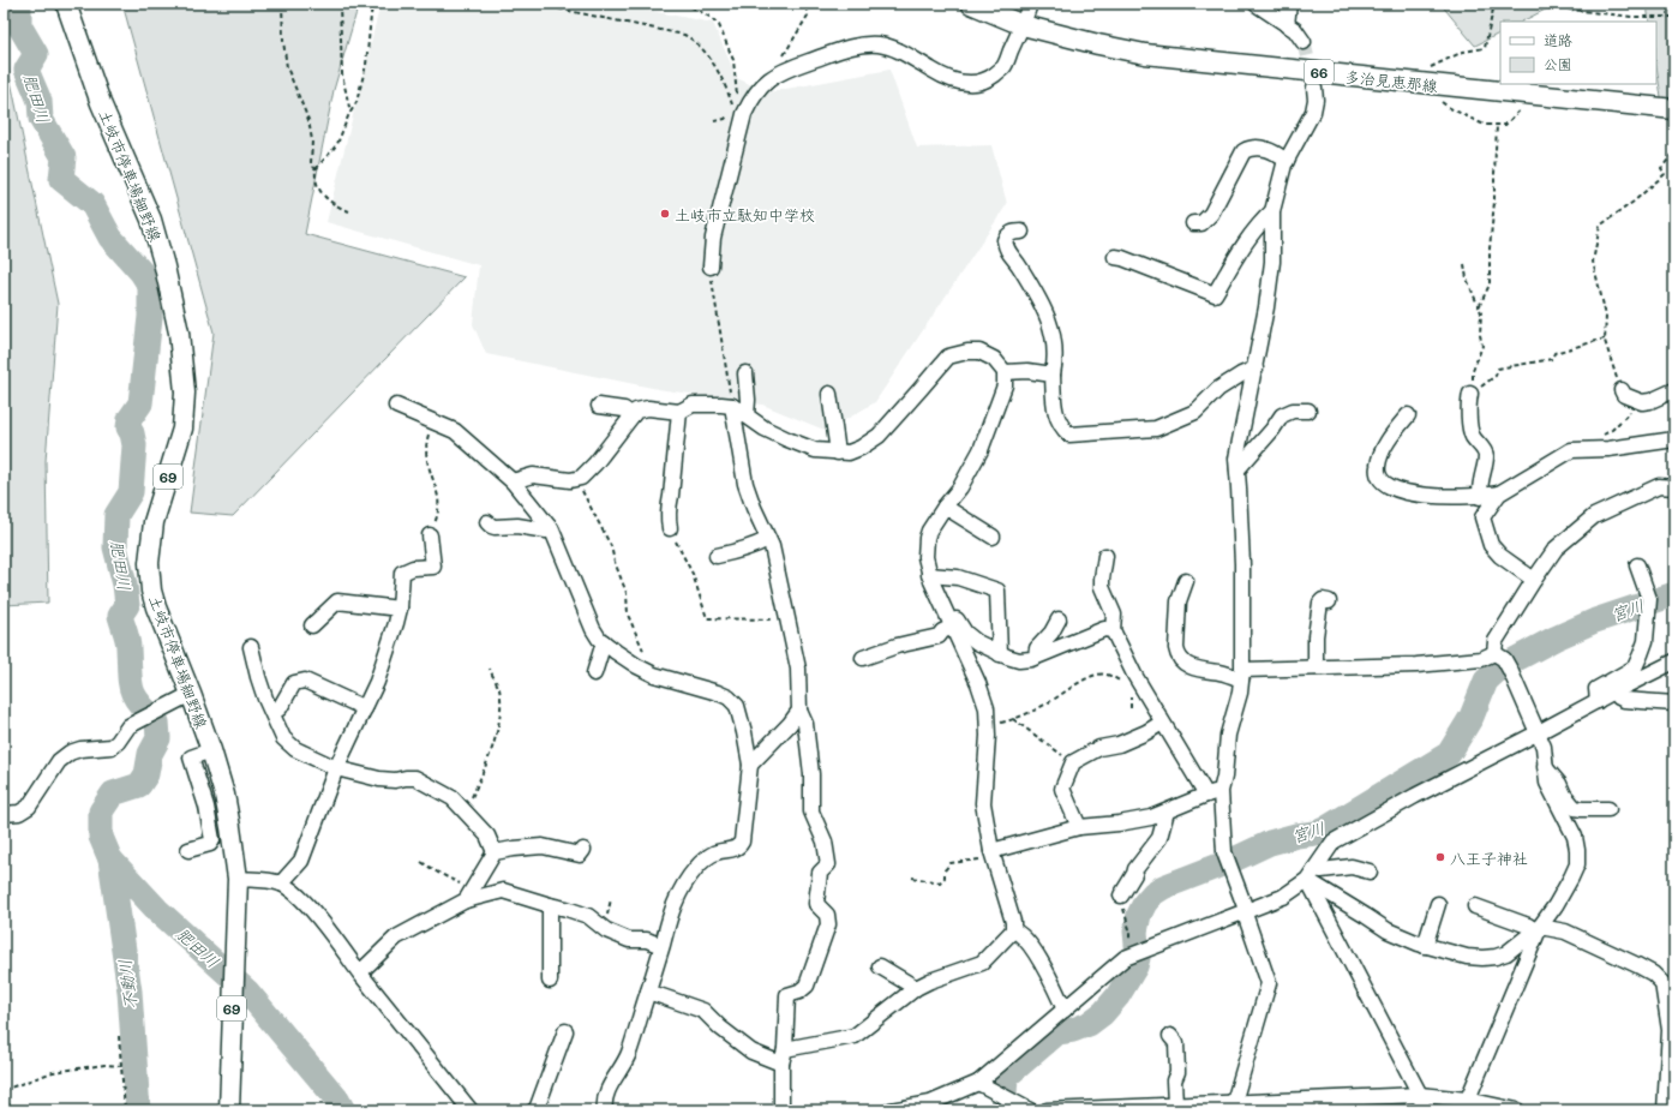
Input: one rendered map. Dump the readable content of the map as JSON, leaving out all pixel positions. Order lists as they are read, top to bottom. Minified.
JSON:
{"streets":{"main road":["66","多治見恵那線","土岐市停車場細野線","69"]},"water":["肥田川","宮川","不動川"],"places":["土岐市立駄知中学校","八王子神社"],"legend":["道路","公園"]}
